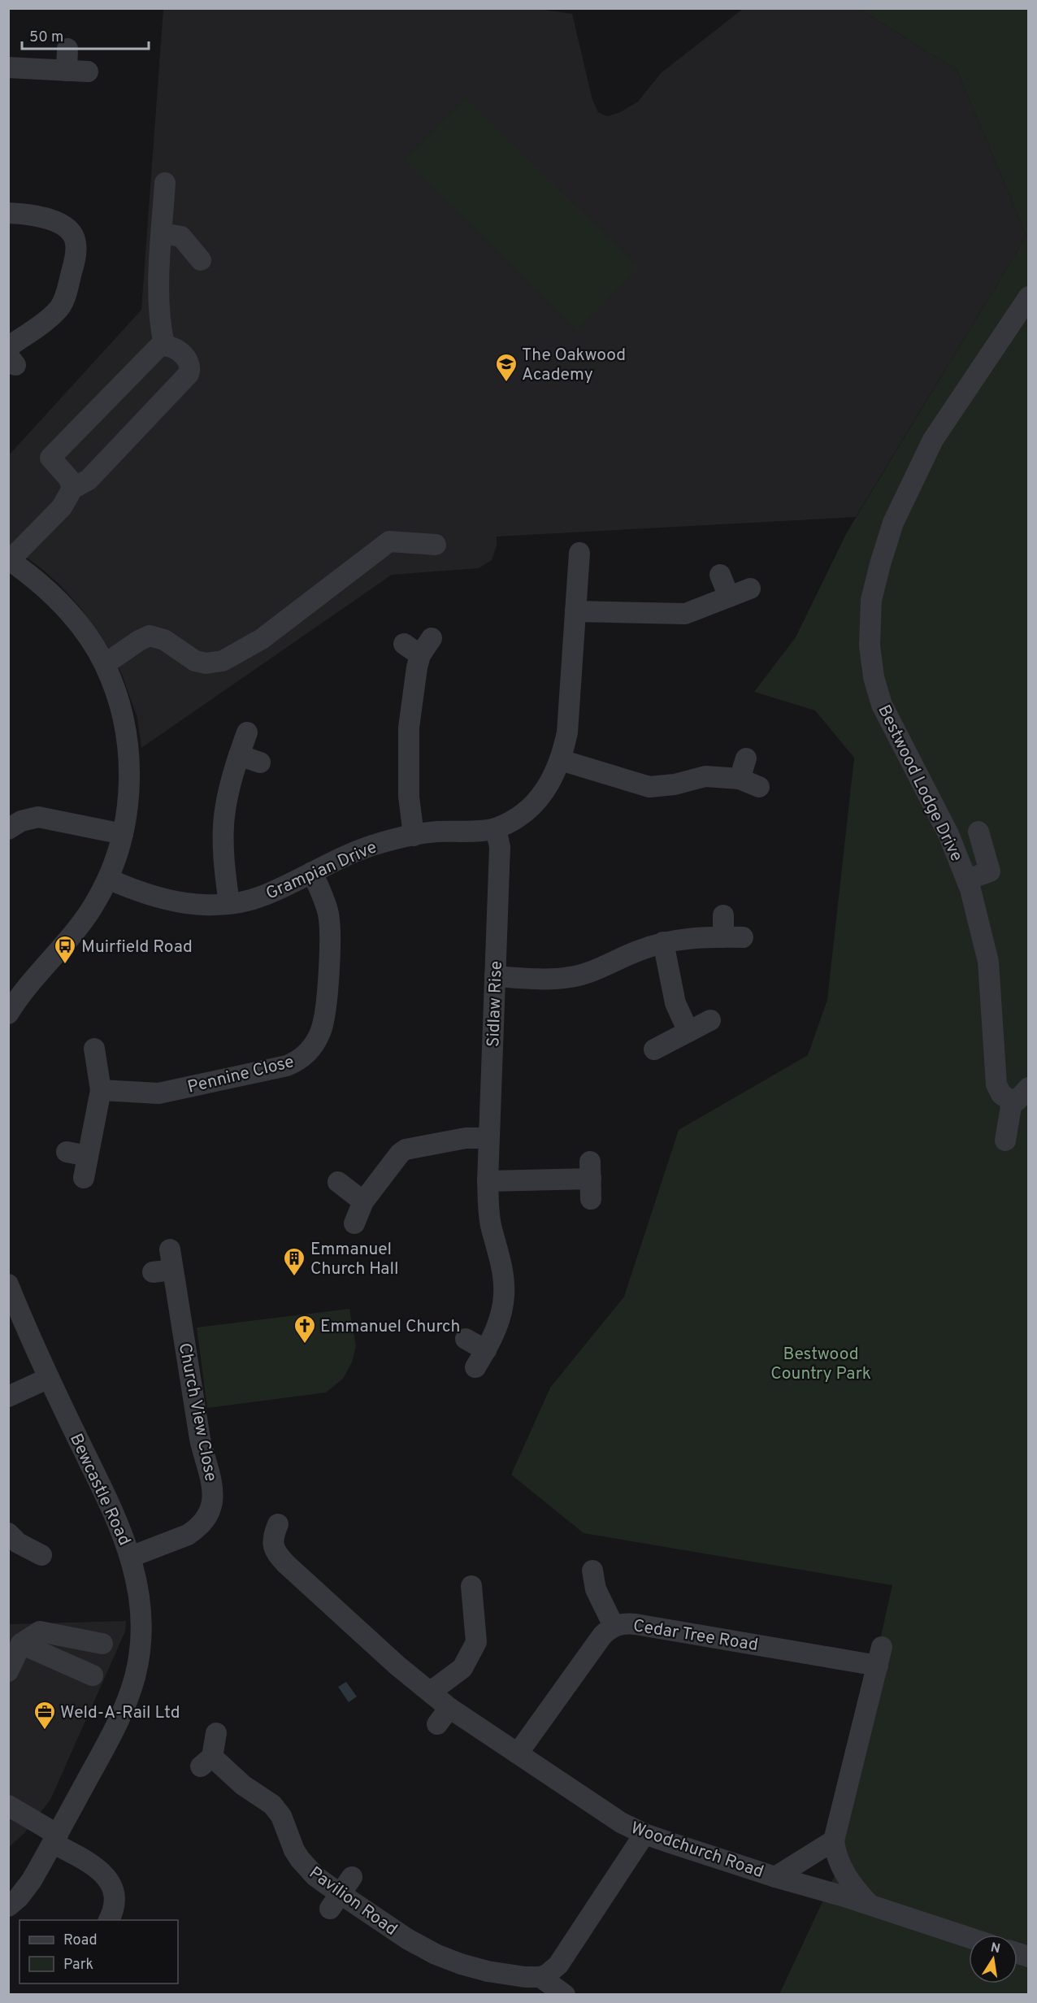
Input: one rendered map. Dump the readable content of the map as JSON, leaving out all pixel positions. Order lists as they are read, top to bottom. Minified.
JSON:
{"streets":{"street":["Bestwood Lodge Drive","Grampian Drive","Sidlaw Rise","Pennine Close","Church View Close","Bewcastle Road","Cedar Tree Road","Woodchurch Road","Pavilion Road"]},"crossings":[["Grampian Drive","Sidlaw Rise"],["Grampian Drive","Pennine Close"],["Church View Close","Bewcastle Road"],["Cedar Tree Road","Woodchurch Road"]],"parks":["Bestwood Country Park"],"places":{"school or university":["The Oakwood Academy"],"bus stop":["Muirfield Road"],"building":["Emmanuel Church Hall"],"church":["Emmanuel Church"],"office":["Weld-A-Rail Ltd"]},"legend":["Road","Park"],"scale_bar":"50 m","north":"top"}
